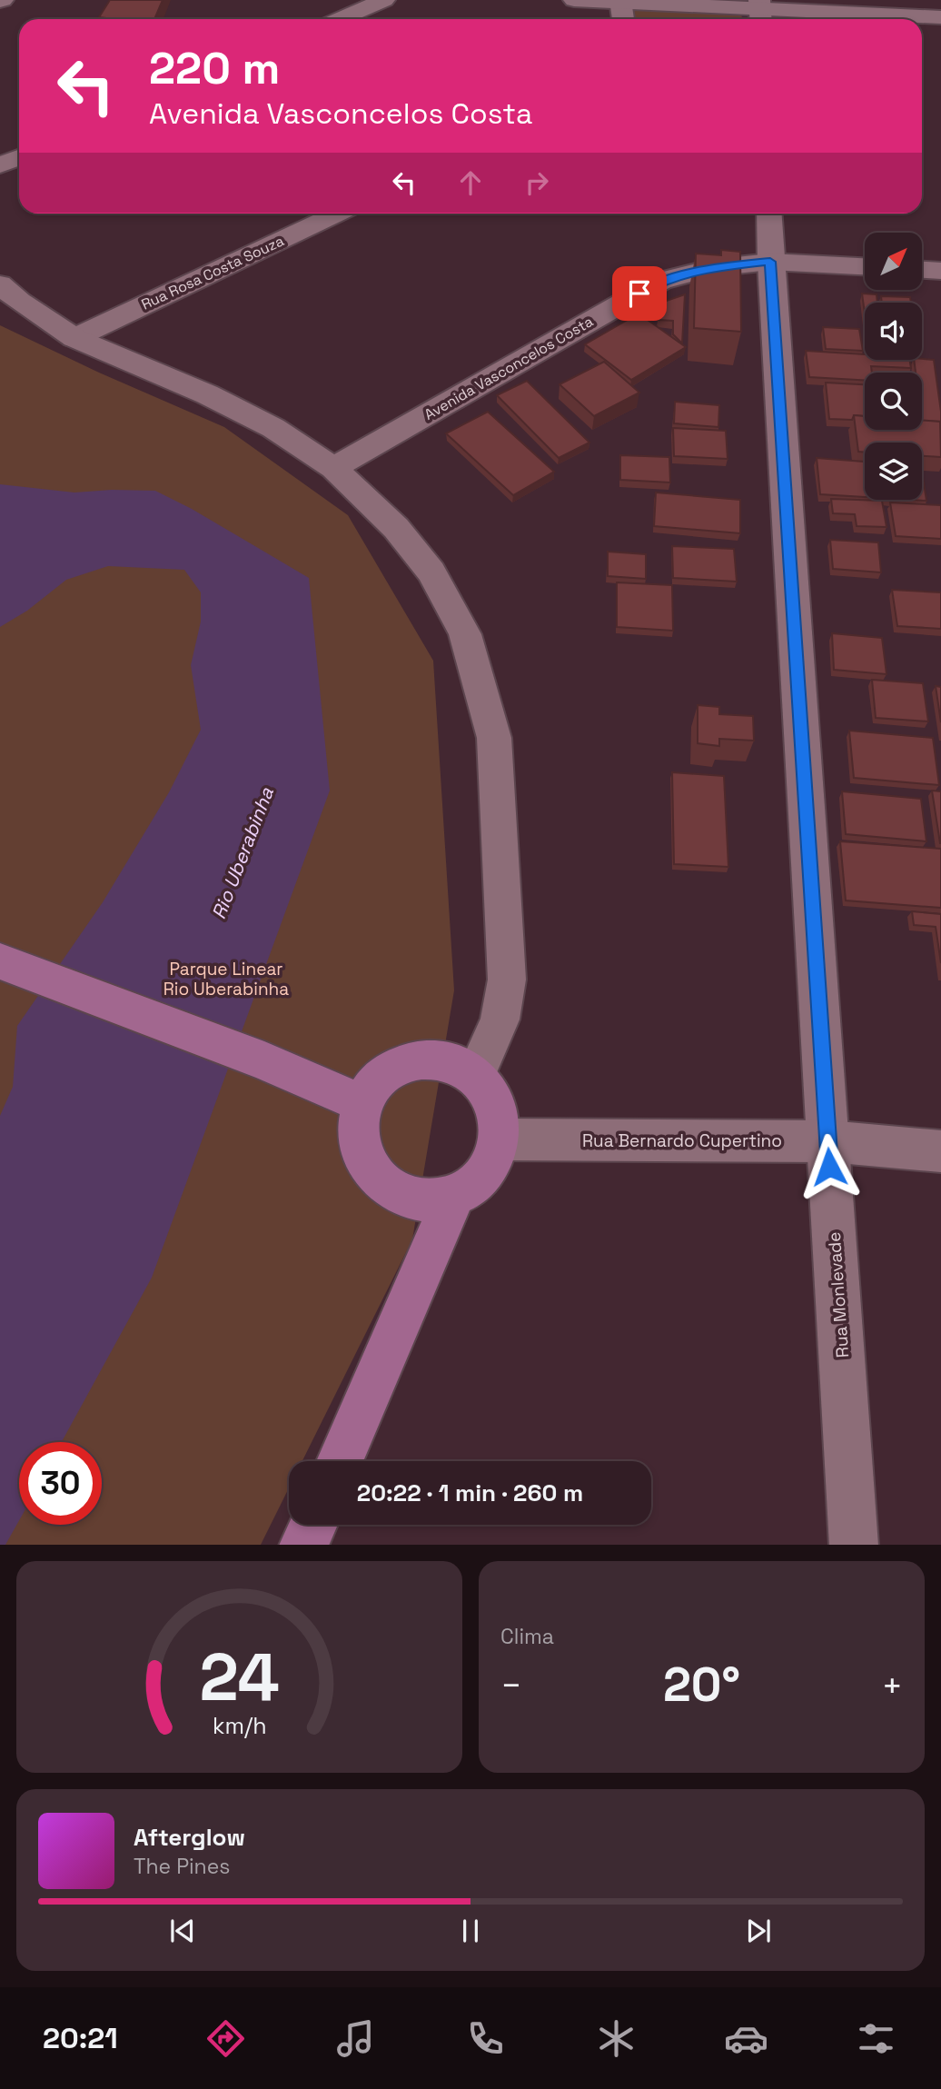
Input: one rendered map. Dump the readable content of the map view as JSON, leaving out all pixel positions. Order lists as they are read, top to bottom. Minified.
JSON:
{"streets":{"street":["Rua Rosa Costa Souza","Avenida Vasconcelos Costa","Rua Bernardo Cupertino","Rua Monlevade"]},"crossings":[["Avenida Vasconcelos Costa","Rua Monlevade"],["Rua Bernardo Cupertino","Rua Monlevade"]],"water":["Rio Uberabinha"],"parks":["Parque Linear Rio Uberabinha"],"north":"top right","page":{"turn":["220 m","Avenida Vasconcelos Costa"],"limit":"30","trip":"20:22 · 1 min · 260 m","tile":"Clima","heat":["−","20°","+"],"song":["Afterglow","The Pines"],"tabs":"20:21","gauge":["24","km/h"]}}
